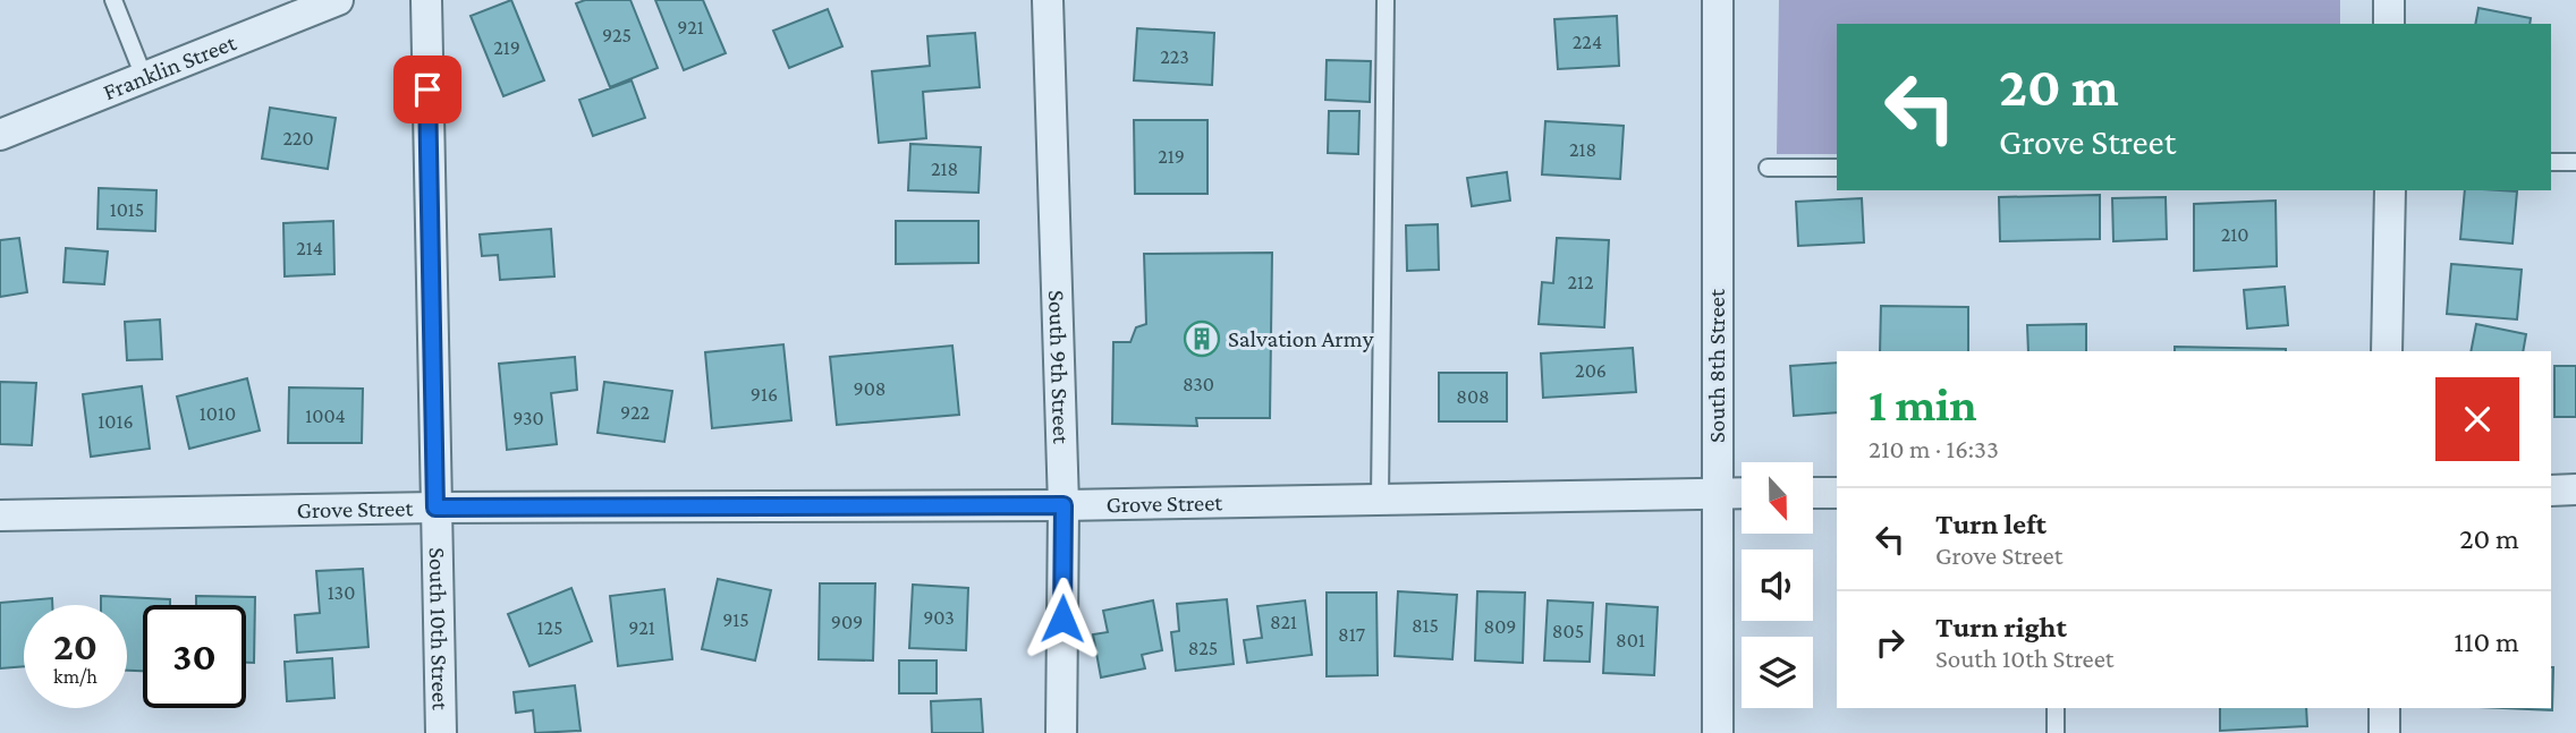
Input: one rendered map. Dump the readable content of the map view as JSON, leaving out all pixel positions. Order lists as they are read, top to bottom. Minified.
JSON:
{"streets":{"street":["Franklin Street","South 9th Street","South 8th Street","Grove Street","South 10th Street"]},"crossings":[["South 9th Street","Grove Street"],["South 8th Street","Grove Street"],["Grove Street","South 10th Street"]],"places":{"building":["Salvation Army"]},"house_numbers":["921","925","224","219","223","220","218","219","218","1015","210","214","212","206","830","908","916","808","922","1010","1004","930","1016","130","903","915","909","821","815","809","125","921","805","817","801","825"],"north":"bottom","page":{"turn":["20 m","Grove Street"],"heading":["1 min","210 m · 16:33"],"list":[{"name":"Turn left","note":"Grove Street","value":"20 m"},{"name":"Turn right","note":"South 10th Street","value":"110 m"}],"speed":"20 km/h","limit":"30"}}
